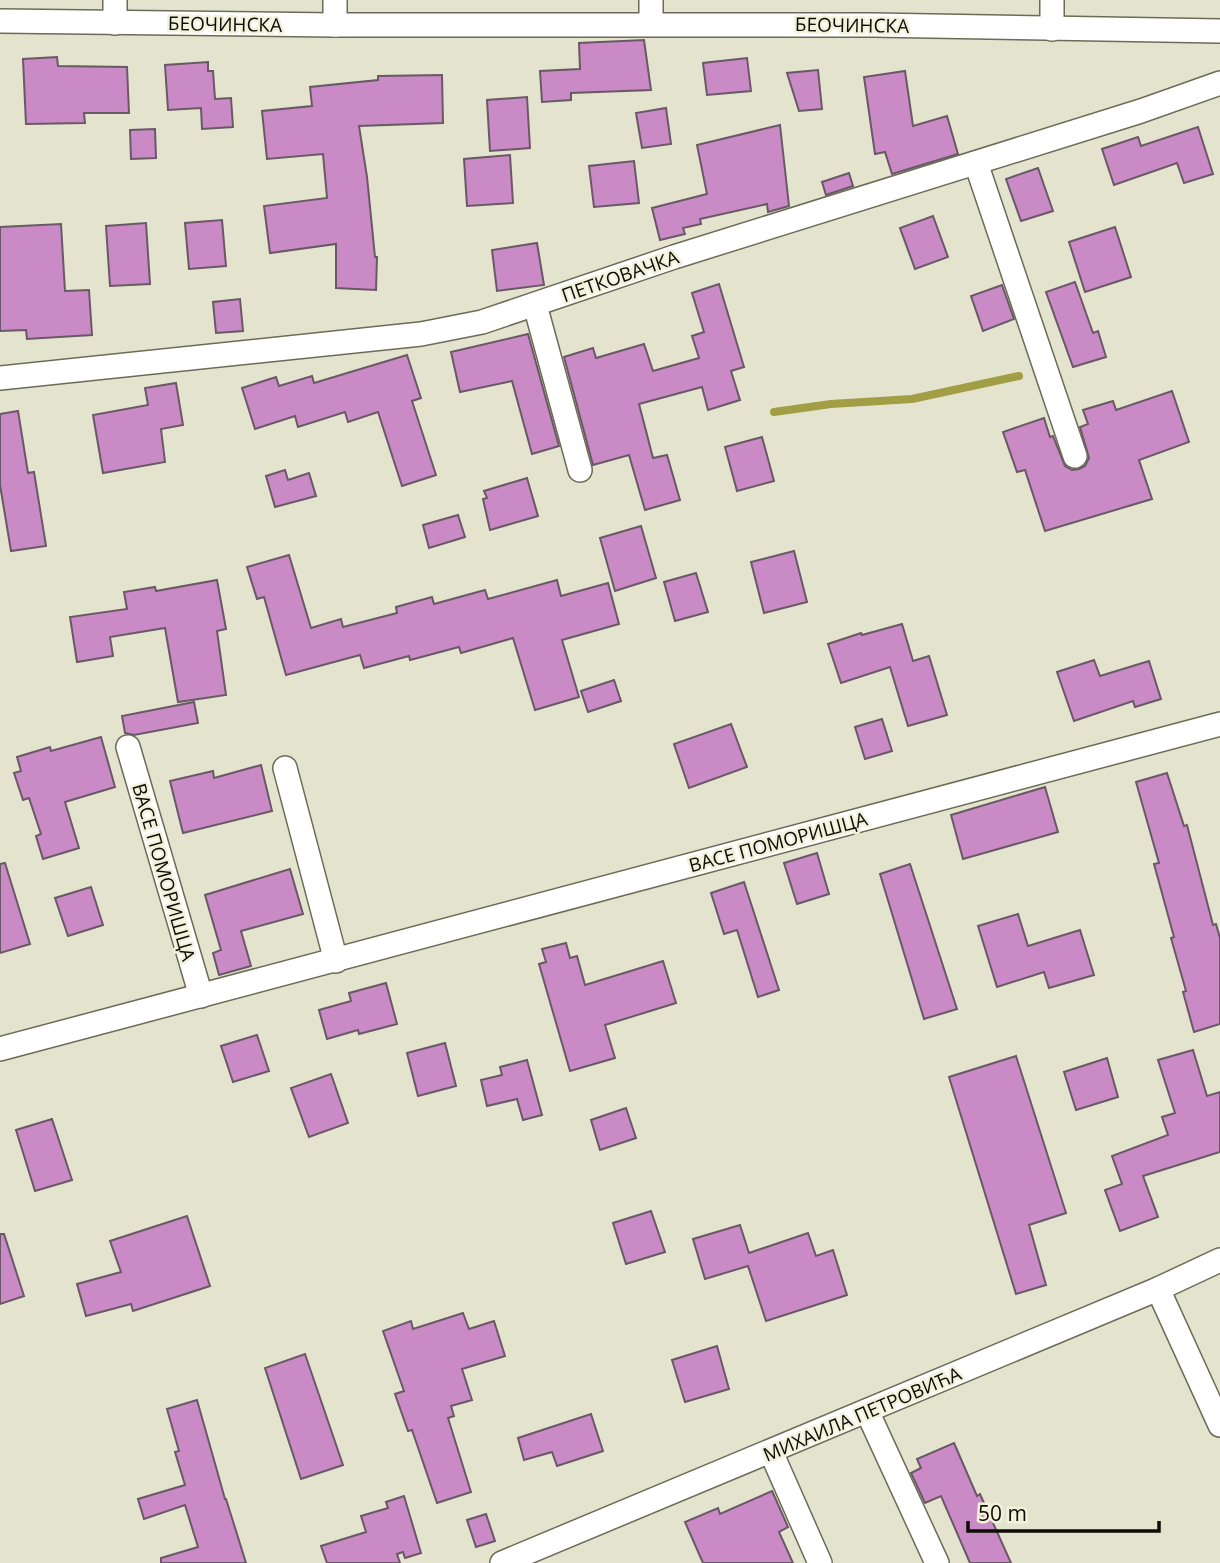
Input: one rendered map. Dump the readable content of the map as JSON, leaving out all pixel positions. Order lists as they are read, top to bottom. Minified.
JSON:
{"streets":{"street":["БЕОЧИНСКА","ПЕТКОВАЧКА","ВАСЕ ПОМОРИШЦА","МИХАИЛА ПЕТРОВИЋА"]},"scale_bar":"50 m"}
